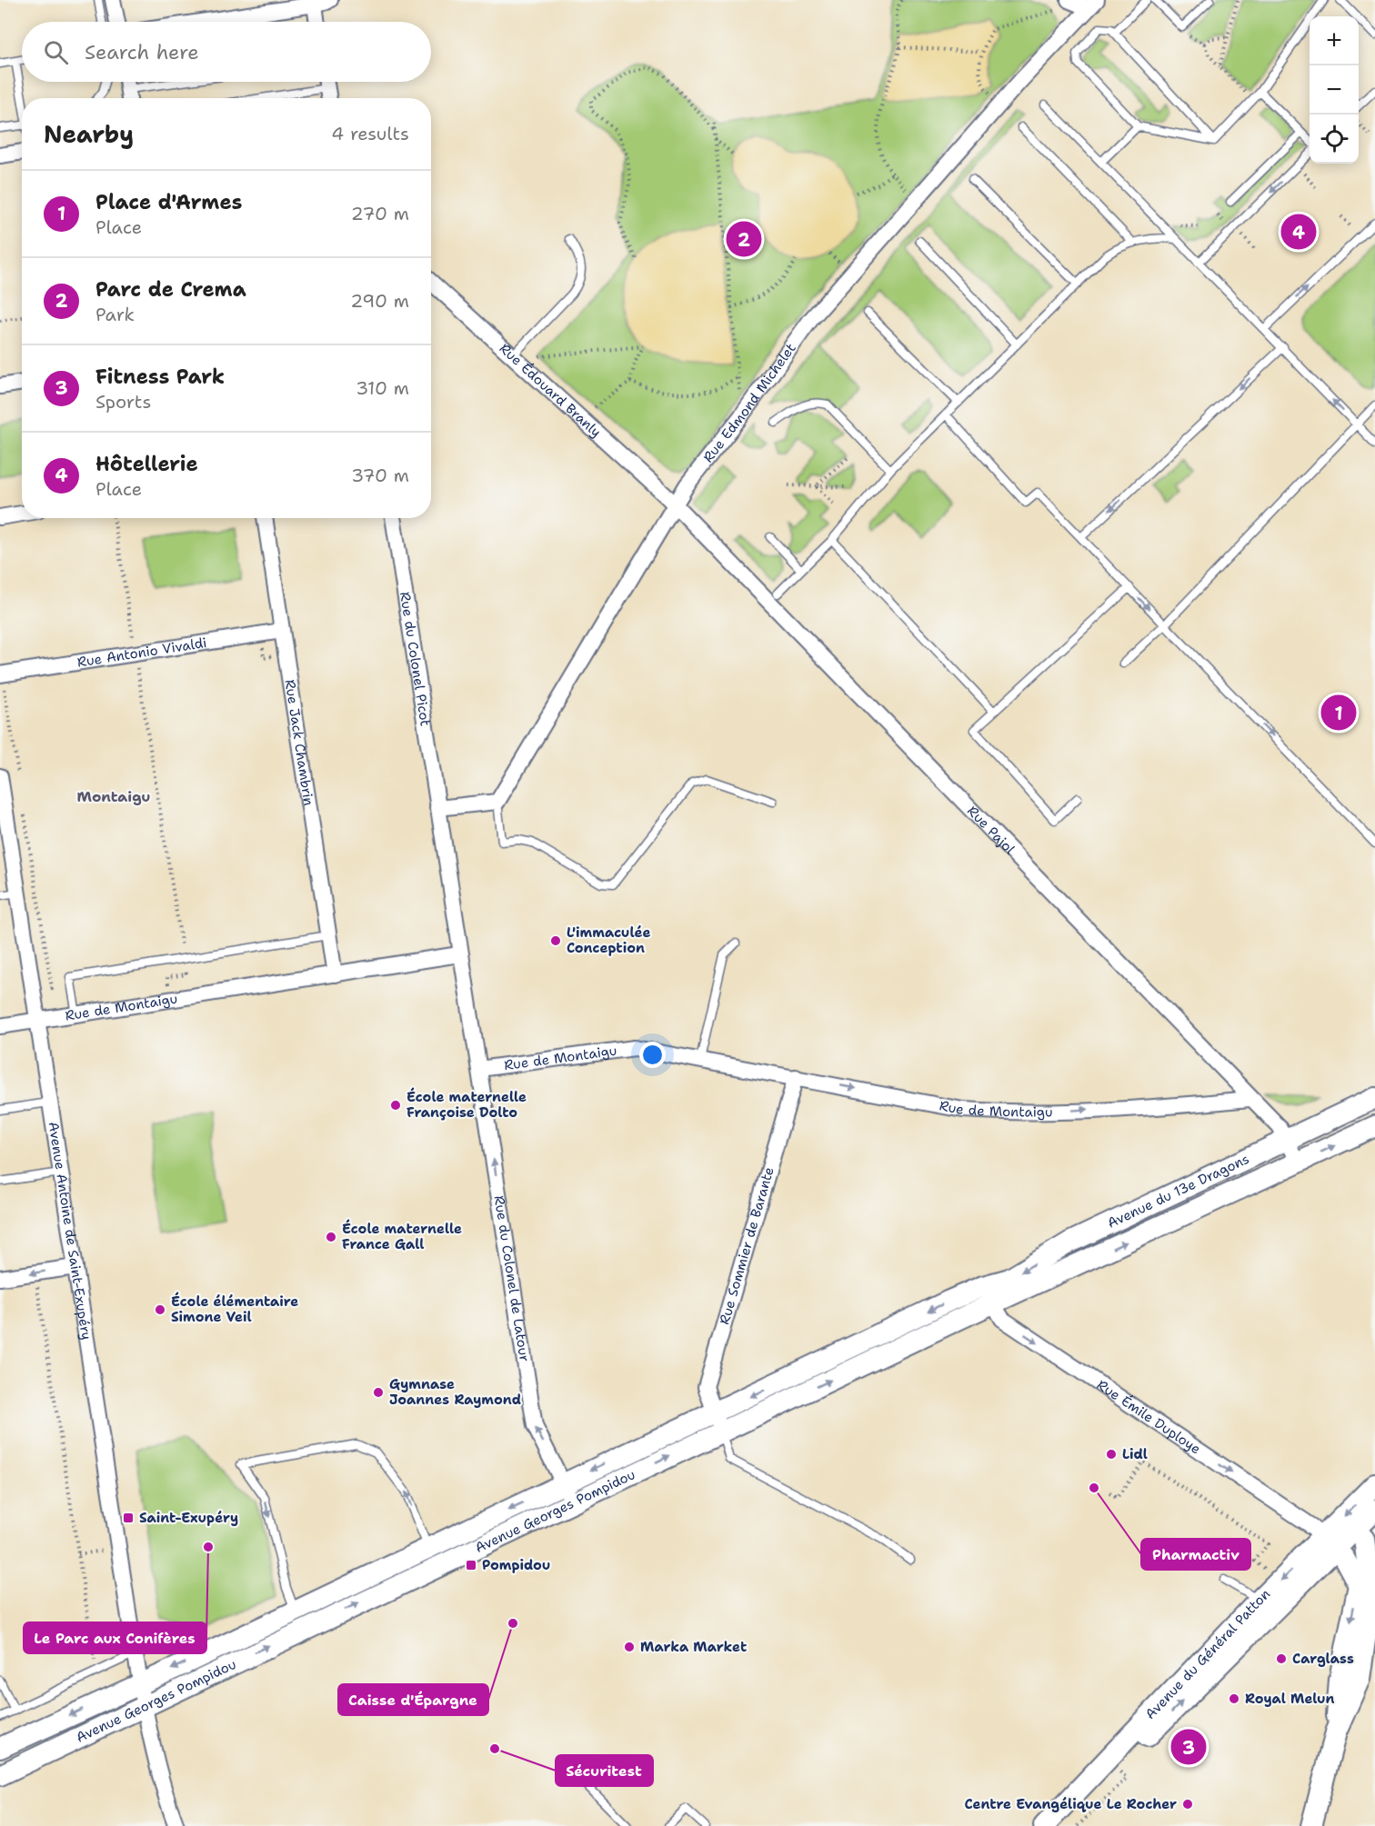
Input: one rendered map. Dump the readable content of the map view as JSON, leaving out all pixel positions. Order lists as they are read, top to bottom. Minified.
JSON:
{"streets":{"main road":["Avenue du 13e Dragons","Avenue Georges Pompidou","Avenue du Général Patton"],"street":["Rue Édouard Branly","Rue Edmond Michelet","Rue Antonio Vivaldi","Rue du Colonel Picot","Rue Jack Chambrin","Rue Pajol","Rue de Montaigu","Avenue Antoine de Saint-Exupéry","Rue Sommier de Barante","Rue du Colonel de Latour","Rue Émile Duploye"]},"crossings":[["Rue Édouard Branly","Rue Edmond Michelet"],["Rue Édouard Branly","Rue Pajol"],["Rue Edmond Michelet","Rue Pajol"],["Rue Antonio Vivaldi","Rue Jack Chambrin"],["Rue du Colonel Picot","Rue de Montaigu"],["Rue Jack Chambrin","Rue de Montaigu"],["Rue Pajol","Rue de Montaigu"],["Rue Pajol","Avenue du 13e Dragons"],["Rue de Montaigu","Avenue Antoine de Saint-Exupéry"],["Rue de Montaigu","Rue Sommier de Barante"],["Rue de Montaigu","Rue du Colonel de Latour"],["Avenue du 13e Dragons","Rue Émile Duploye"],["Avenue du 13e Dragons","Avenue Georges Pompidou"],["Avenue Antoine de Saint-Exupéry","Avenue Georges Pompidou"],["Rue Sommier de Barante","Avenue Georges Pompidou"],["Rue du Colonel de Latour","Avenue Georges Pompidou"],["Rue Émile Duploye","Avenue Georges Pompidou"],["Rue Émile Duploye","Avenue du Général Patton"]],"one_way":["Rue de Montaigu","Rue du Colonel de Latour","Rue Émile Duploye"],"districts":["Montaigu"],"places":{"other":["L'immaculée Conception","École maternelle Françoise Dolto","École maternelle France Gall","École élémentaire Simone Veil","Gymnase Joannes Raymond","Lidl","Pharmactiv","Le Parc aux Conifères","Caisse d'Épargne","Marka Market","Carglass","Royal Melun","Sécuritest","Centre Evangélique Le Rocher"],"transit":["Saint-Exupéry","Pompidou"]},"page":{"map_buttons":["+","−"],"search":"Search here","heading":["Nearby","4 results"],"list":[{"mark":"1","name":"Place d'Armes","note":"Place","value":"270 m"},{"mark":"2","name":"Parc de Crema","note":"Park","value":"290 m"},{"mark":"3","name":"Fitness Park","note":"Sports","value":"310 m"},{"mark":"4","name":"Hôtellerie","note":"Place","value":"370 m"}],"pins":["4","2","1","3"]}}
